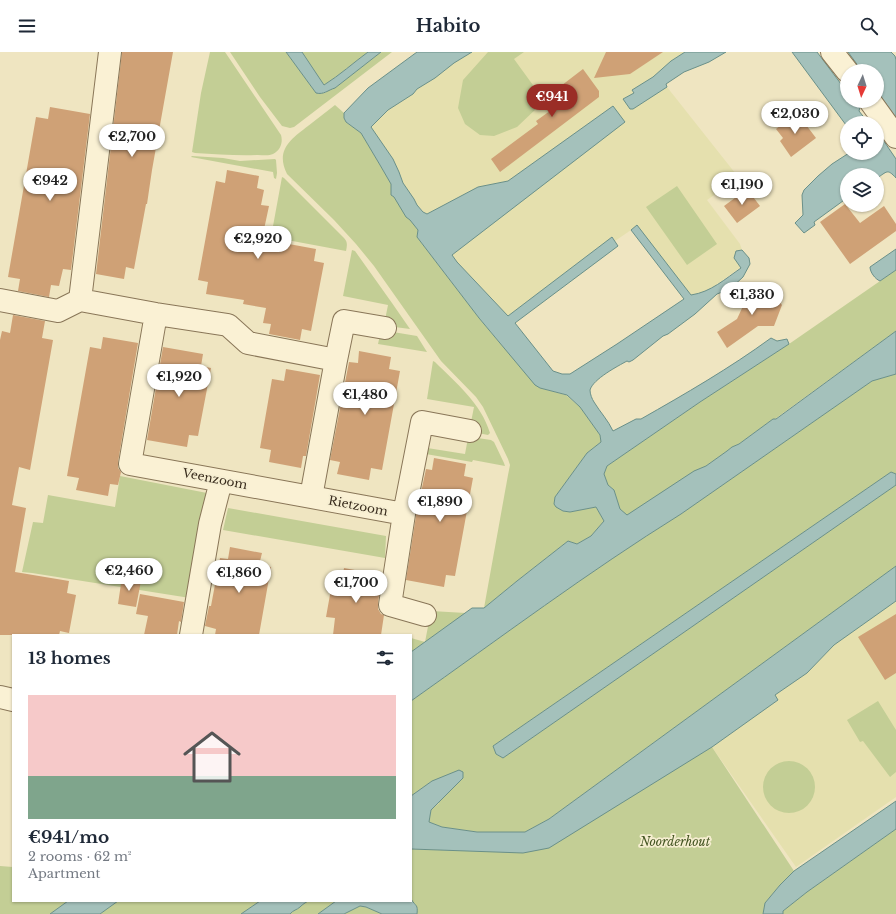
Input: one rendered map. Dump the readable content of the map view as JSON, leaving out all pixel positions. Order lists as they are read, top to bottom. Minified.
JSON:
{"streets":{"street":["Veenzoom","Rietzoom"]},"crossings":[["Veenzoom","Rietzoom"]],"parks":["Noorderhout"],"north":"bottom","page":{"header":"Habito","price":["€941","€2,030","€2,700","€942","€1,190","€2,920","€1,330","€1,920","€1,480","€1,890","€2,460","€1,860","€1,700"],"heading":"13 homes","list":[{"name":"€941/mo","note":"2 rooms · 62 m² · Apartment"}]}}
